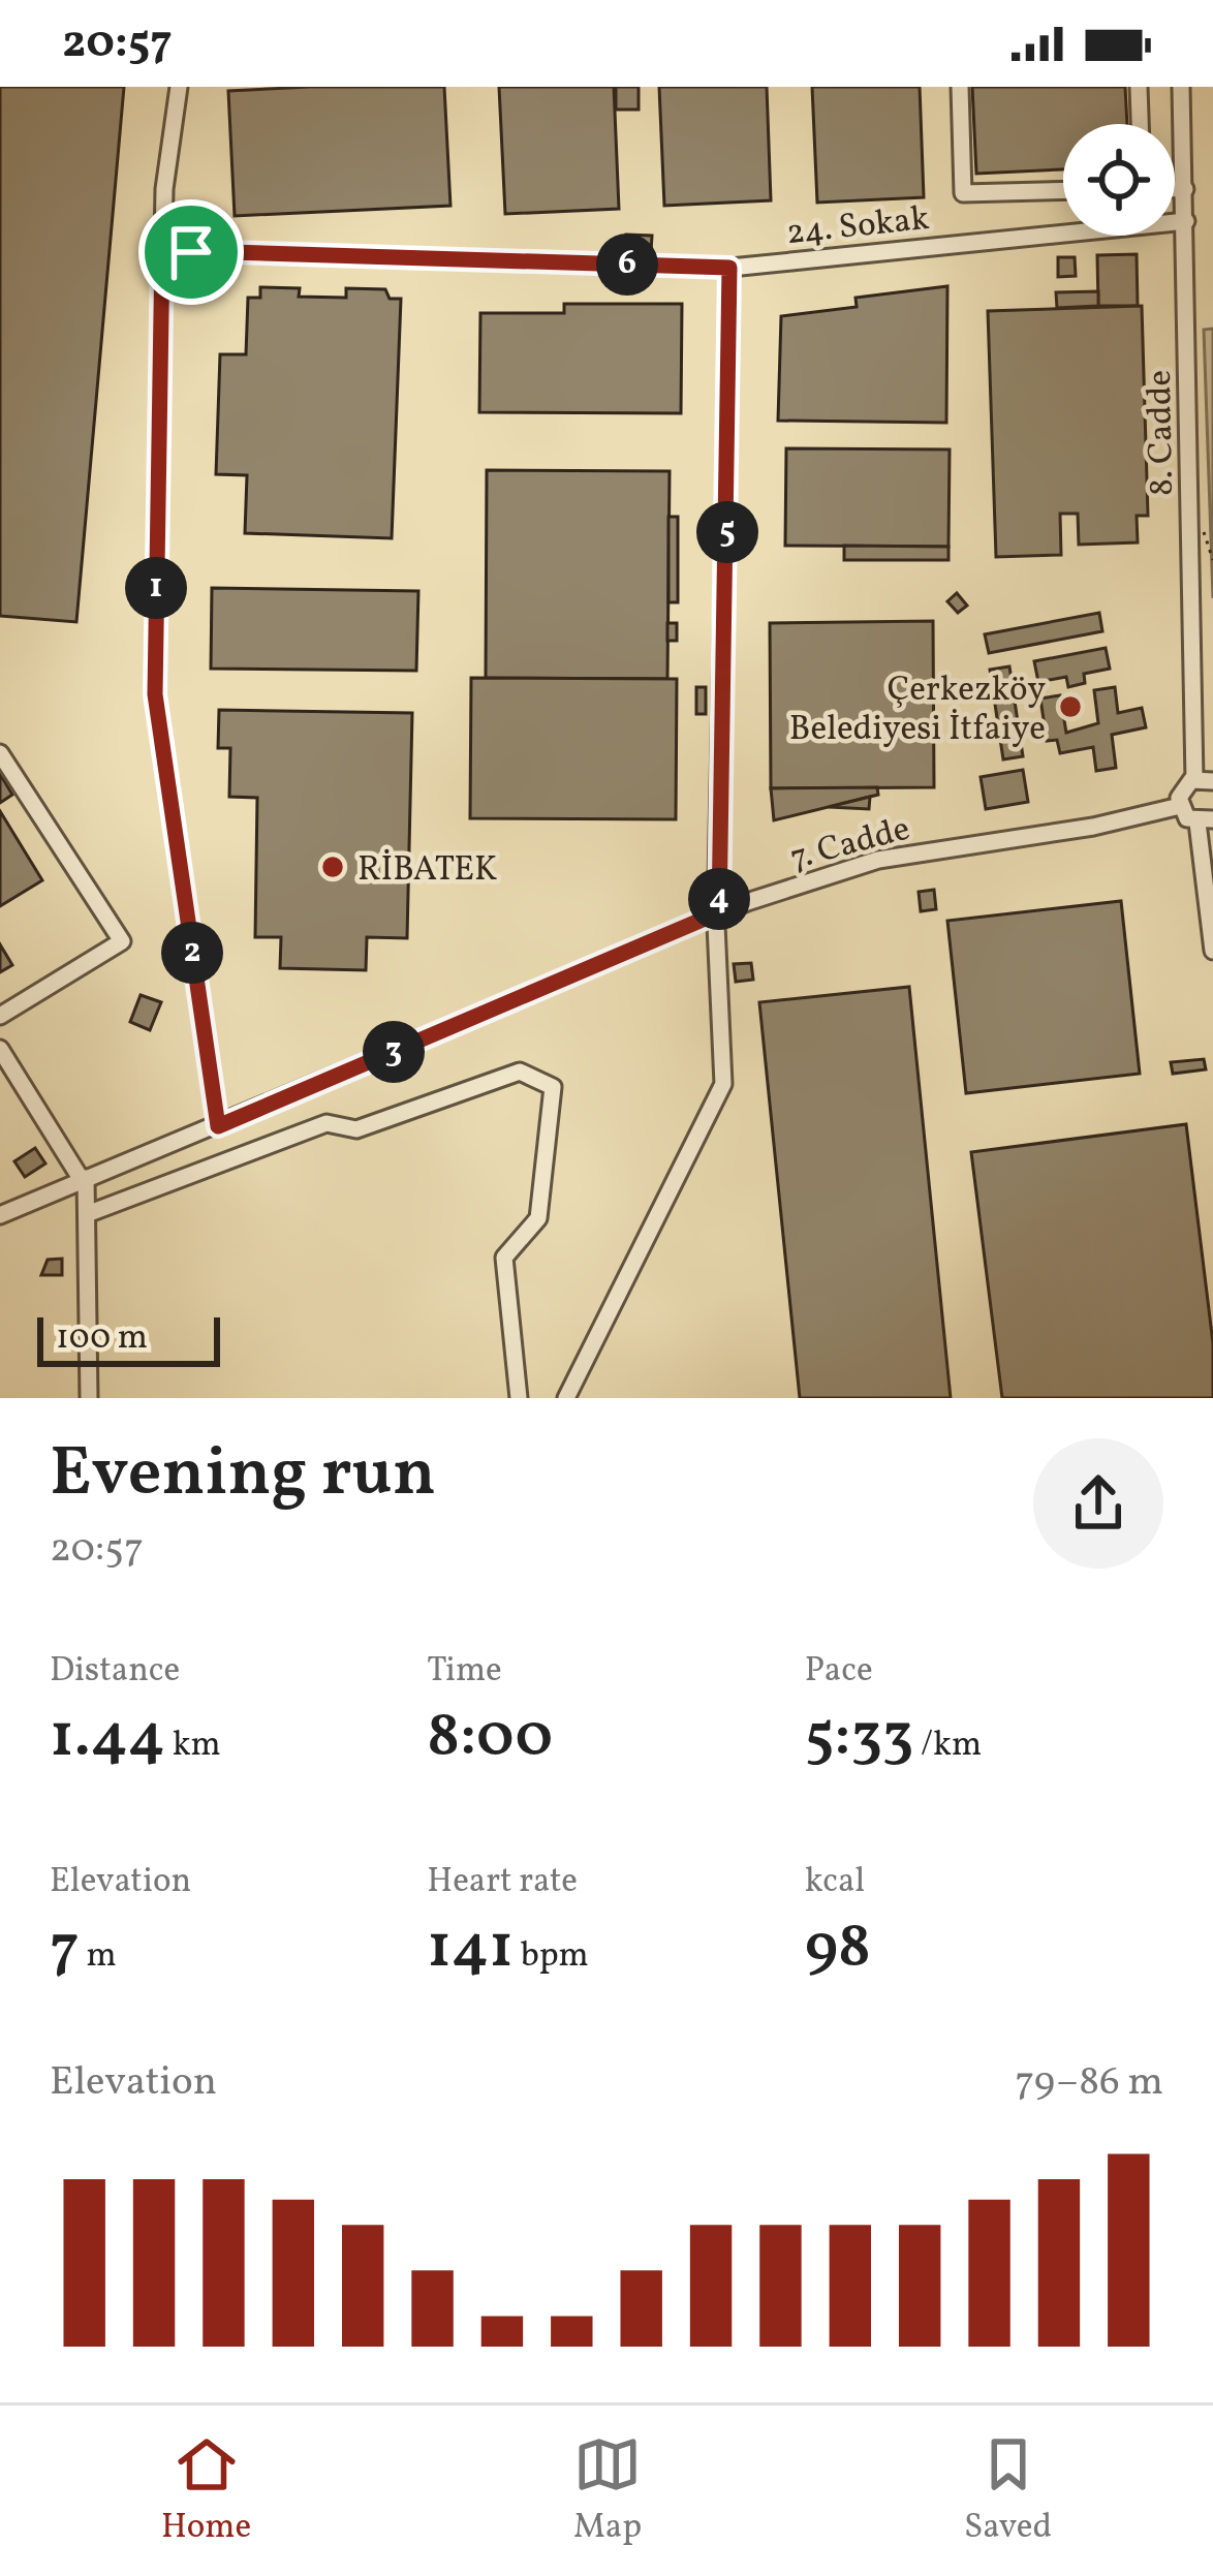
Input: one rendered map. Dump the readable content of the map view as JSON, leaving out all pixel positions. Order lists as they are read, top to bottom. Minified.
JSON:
{"streets":{"street":["24. Sokak","8. Cadde","7. Cadde"]},"crossings":[["24. Sokak","8. Cadde"]],"places":["Çerkezköy Belediyesi İtfaiye","RİBATEK"],"scale_bar":"100 m","page":{"status":"20:57","pins":["6","5","1","4","2","3"],"scale":"100 m","heading":["Evening run","20:57"],"stats":[["Distance","1.44 km"],["Time","8:00"],["Pace","5:33 /km"],["Elevation","7 m"],["Heart rate","141 bpm"],["kcal","98"]],"chart":["Elevation","79–86 m"],"tabs":["Home","Map","Saved"]}}
